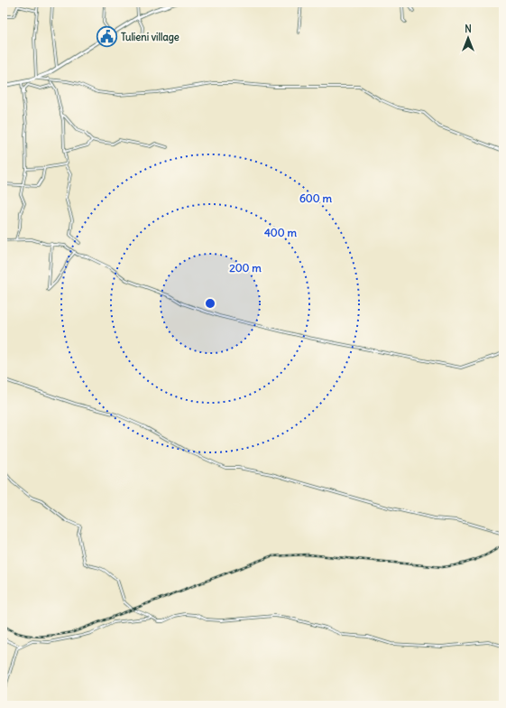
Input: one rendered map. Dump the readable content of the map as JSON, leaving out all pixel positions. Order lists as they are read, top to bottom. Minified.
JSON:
{"places":{"public building":["Tulieni village"]},"north":"top","rings":["600 m","400 m","200 m"]}
